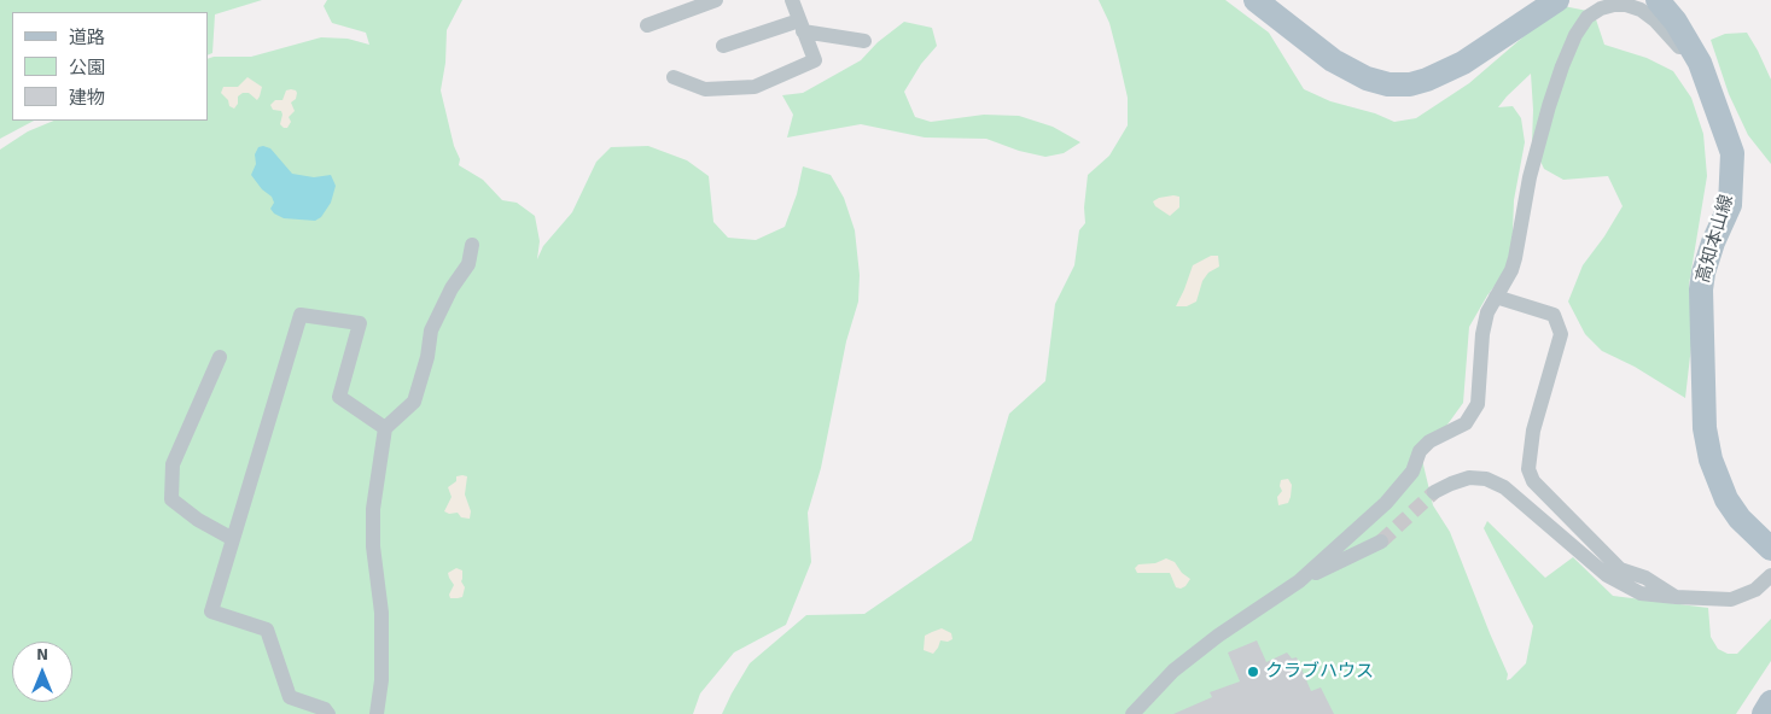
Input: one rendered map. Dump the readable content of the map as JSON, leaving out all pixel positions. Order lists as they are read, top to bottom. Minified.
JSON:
{"streets":{"main road":["高知本山線"]},"places":["クラブハウス"],"legend":["道路","公園","建物"],"north":"top"}
